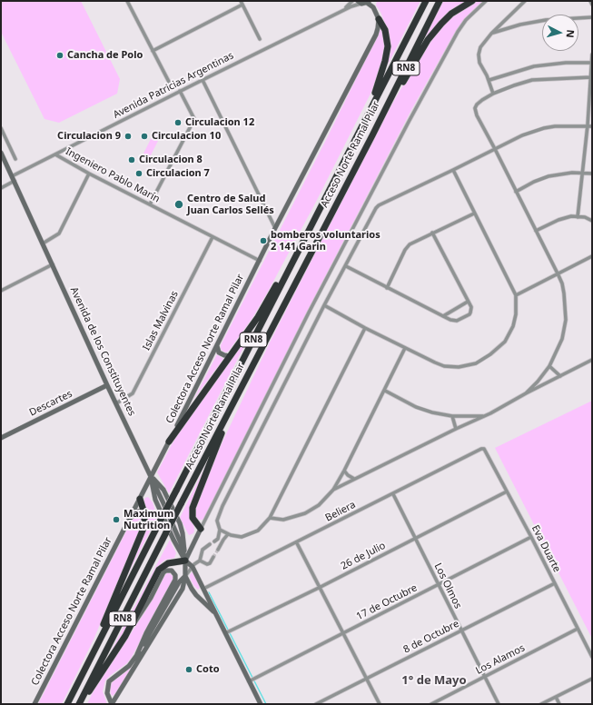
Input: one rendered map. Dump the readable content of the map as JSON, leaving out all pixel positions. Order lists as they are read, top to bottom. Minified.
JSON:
{"streets":{"highway":["RN8","Acceso Norte Ramal Pilar"],"street":["Avenida Patricias Argentinas","Ingeniero Pablo Marín","Islas Malvinas","Colectora Acceso Norte Ramal Pilar","Avenida de los Constituyentes","Descartes","Beliera","Eva Duarte","26 de Julio","Los Olmos","17 de Octubre","8 de Octubre","Los Alamos"]},"crossings":[["Avenida Patricias Argentinas","Ingeniero Pablo Marín"],["Avenida Patricias Argentinas","Avenida de los Constituyentes"],["Ingeniero Pablo Marín","Islas Malvinas"],["Ingeniero Pablo Marín","Colectora Acceso Norte Ramal Pilar"],["Islas Malvinas","Avenida de los Constituyentes"],["Colectora Acceso Norte Ramal Pilar","Avenida de los Constituyentes"],["Avenida de los Constituyentes","Descartes"],["Avenida de los Constituyentes","Beliera"],["Avenida de los Constituyentes","26 de Julio"],["Avenida de los Constituyentes","17 de Octubre"],["Beliera","Eva Duarte"],["Beliera","Los Olmos"],["Eva Duarte","26 de Julio"],["Eva Duarte","17 de Octubre"],["Eva Duarte","8 de Octubre"],["Eva Duarte","Los Alamos"],["26 de Julio","Los Olmos"],["Los Olmos","17 de Octubre"],["Los Olmos","8 de Octubre"],["Los Olmos","Los Alamos"]],"districts":["1° de Mayo"],"places":["Cancha de Polo","Circulacion 12","Circulacion 9","Circulacion 10","Circulacion 8","Circulacion 7","Centro de Salud Juan Carlos Sellés","bomberos voluntarios 2 141 Garin","Maximum Nutrition","Coto"],"north":"right"}
